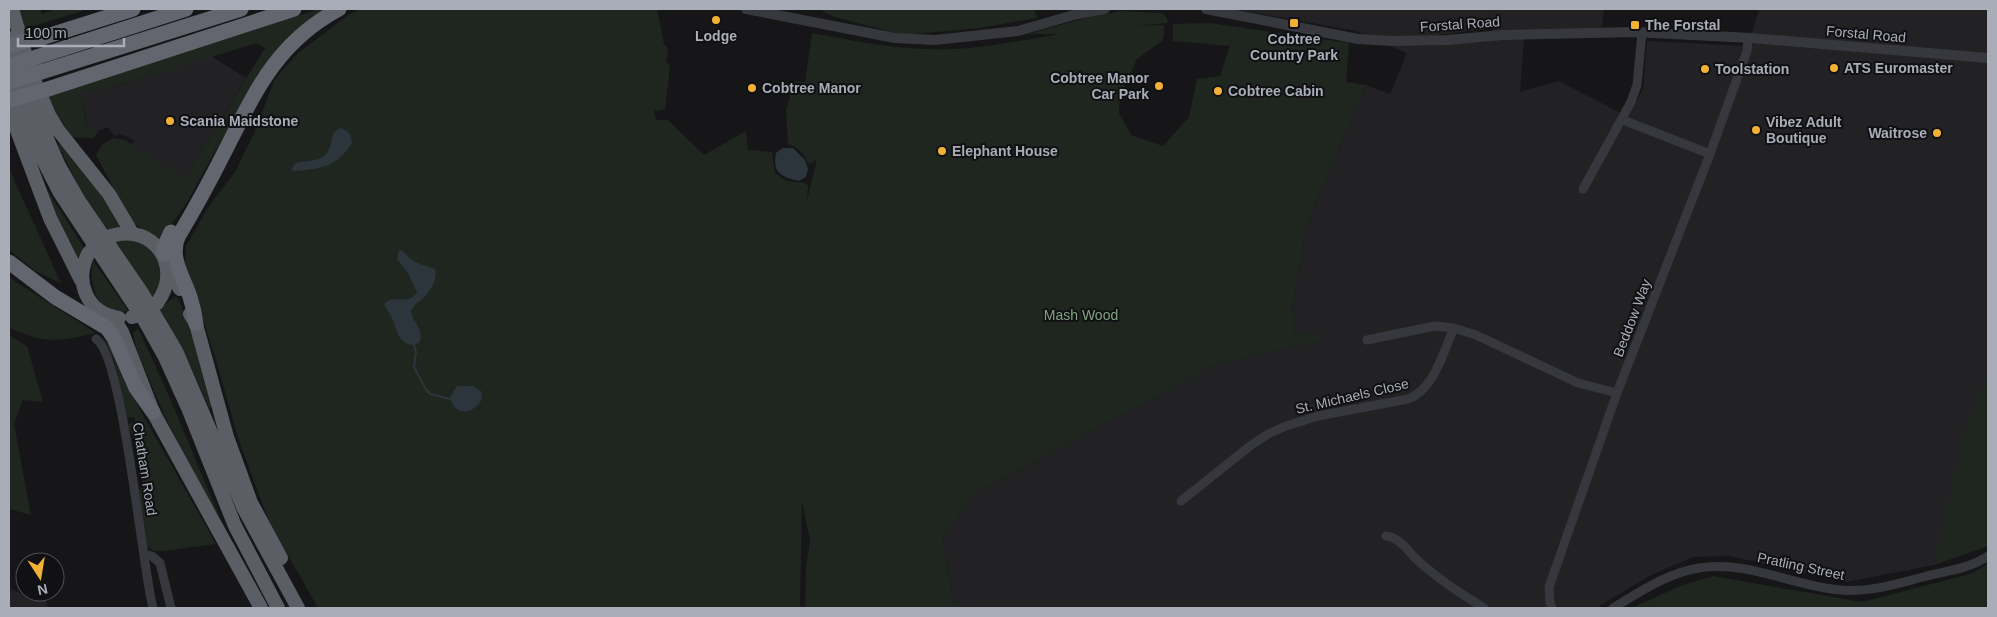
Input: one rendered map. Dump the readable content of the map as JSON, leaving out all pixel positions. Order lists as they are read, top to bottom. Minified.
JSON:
{"streets":{"street":["Forstal Road","Beddow Way","St. Michaels Close","Chatham Road","Pratling Street"]},"crossings":[["Forstal Road","Beddow Way"]],"parks":["Mash Wood"],"places":{"other":["Lodge","ATS Euromaster","Toolstation","Cobtree Manor Car Park","Cobtree Manor","Cobtree Cabin","Scania Maidstone","Vibez Adult Boutique","Waitrose","Elephant House"],"transit":["Cobtree Country Park","The Forstal"]},"scale_bar":"100 m","north":"bottom"}
